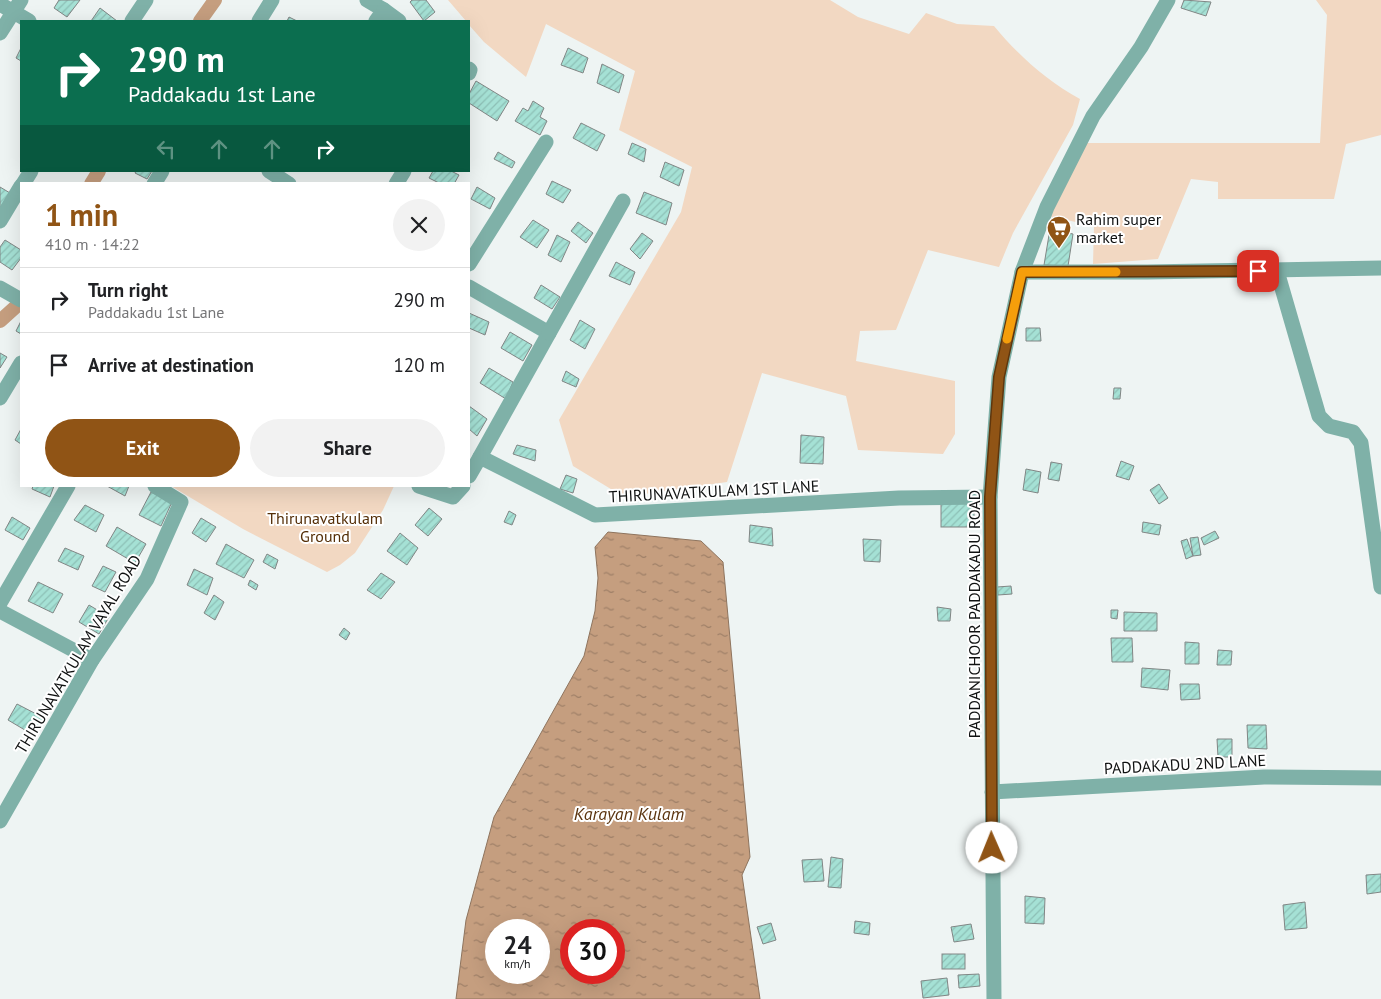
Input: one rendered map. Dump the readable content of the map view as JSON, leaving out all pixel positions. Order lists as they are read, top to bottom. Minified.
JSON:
{"streets":{"street":["THIRUNAVATKULAM 1ST LANE","PADDANICHOOR PADDAKADU ROAD","THIRUNAVATKULAM VAYAL ROAD","PADDAKADU 2ND LANE"]},"crossings":[["THIRUNAVATKULAM 1ST LANE","PADDANICHOOR PADDAKADU ROAD"],["PADDANICHOOR PADDAKADU ROAD","PADDAKADU 2ND LANE"]],"water":["Karayan Kulam"],"parks":["Thirunavatkulam Ground"],"places":{"supermarket":["Rahim super market"]},"page":{"turn":["290 m","Paddakadu 1st Lane"],"heading":["1 min","410 m · 14:22"],"list":[{"name":"Turn right","note":"Paddakadu 1st Lane","value":"290 m"},{"name":"Arrive at destination","value":"120 m"}],"buttons":["Exit","Share"],"speed":"24 km/h","limit":"30"}}
